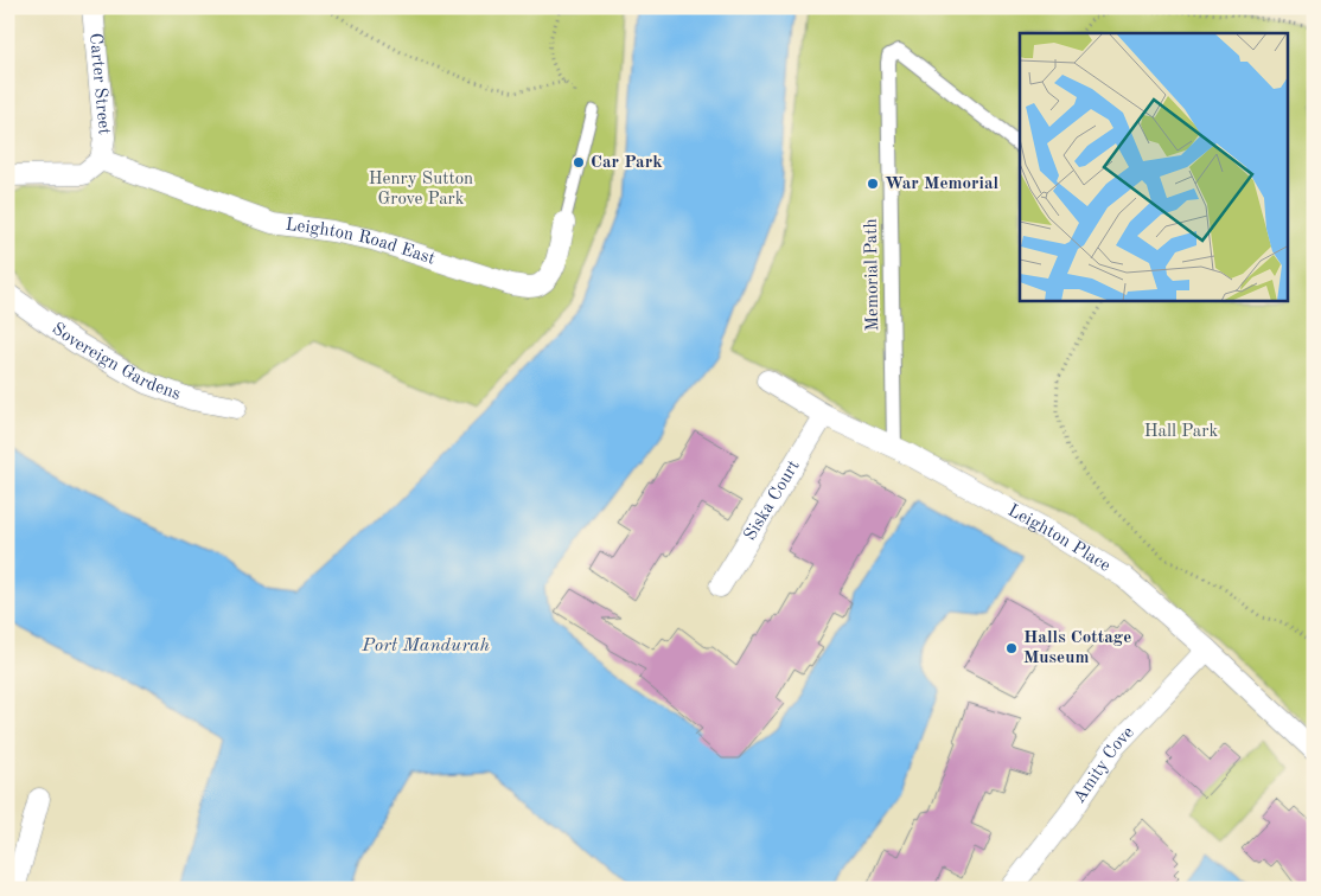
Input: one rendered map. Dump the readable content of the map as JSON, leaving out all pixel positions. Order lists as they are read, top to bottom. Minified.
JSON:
{"streets":{"street":["Carter Street","Leighton Road East","Memorial Path","Sovereign Gardens","Siska Court","Leighton Place","Amity Cove"]},"crossings":[["Carter Street","Leighton Road East"],["Memorial Path","Leighton Place"],["Siska Court","Leighton Place"],["Leighton Place","Amity Cove"]],"water":["Port Mandurah"],"parks":["Henry Sutton Grove Park","Hall Park"],"places":["Car Park","War Memorial","Halls Cottage Museum"]}
